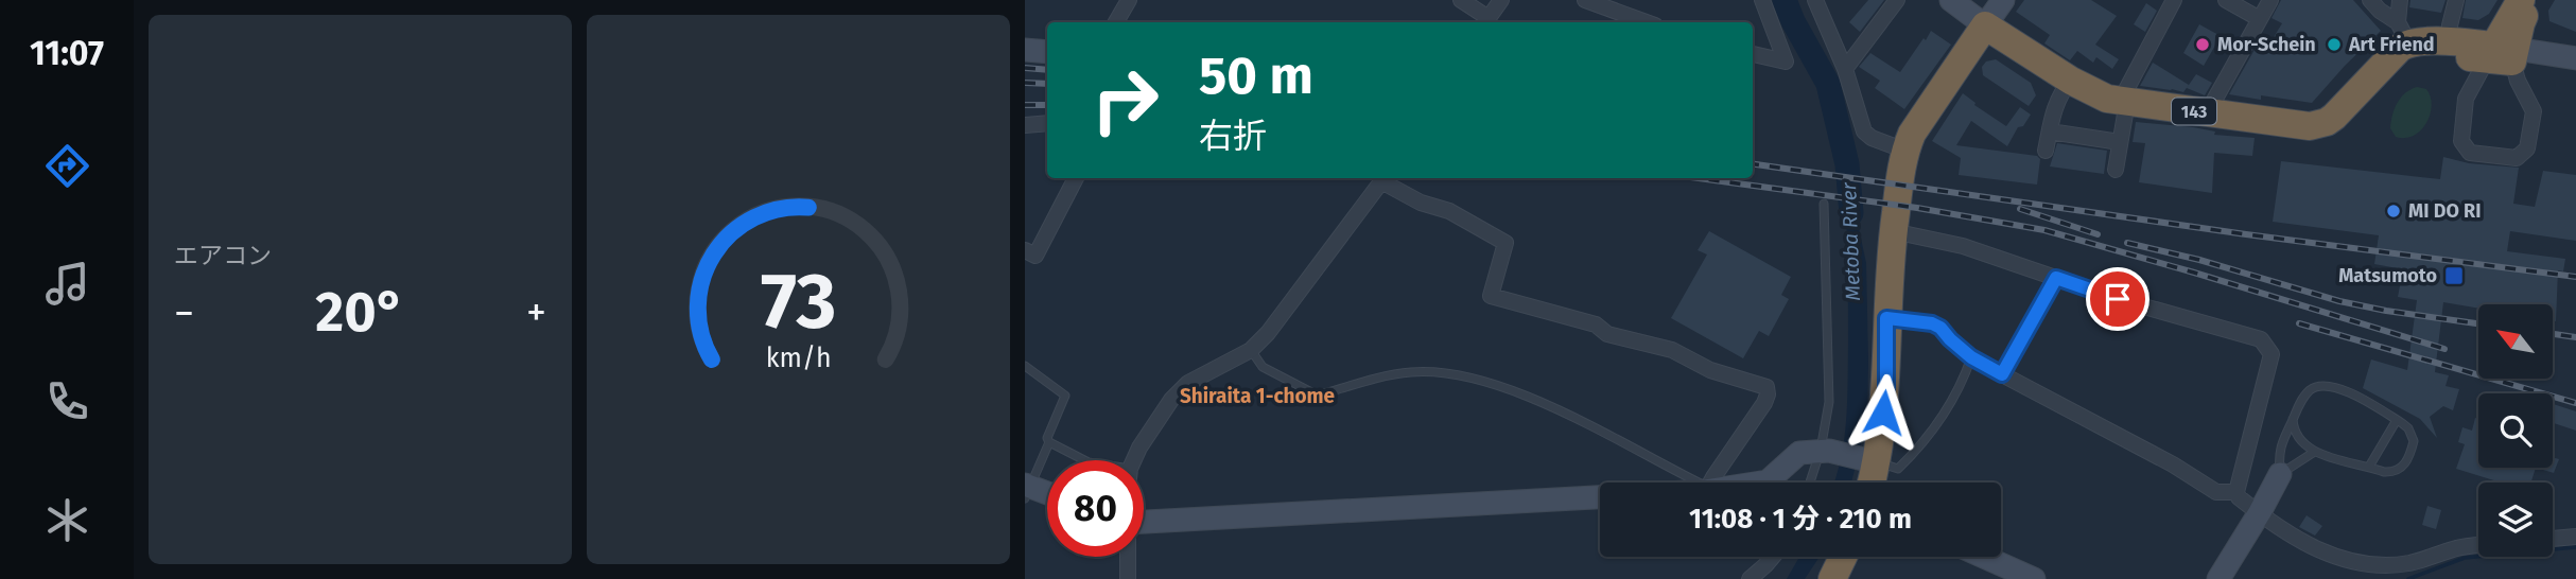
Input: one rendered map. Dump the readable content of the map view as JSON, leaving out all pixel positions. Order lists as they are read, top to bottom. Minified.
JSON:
{"streets":{"highway":["143"]},"districts":["Shiraita 1-chome"],"water":["Metoba River"],"places":{"other":["Mor-Schein","Art Friend","MI DO RI"],"transit":["Matsumoto"]},"north":"top left","page":{"tabs":"11:07","tile":"エアコン","turn":["50 m","右折"],"heat":["−","20°","+"],"limit":"80","trip":"11:08 · 1 分 · 210 m","gauge":["73","km/h"]}}
